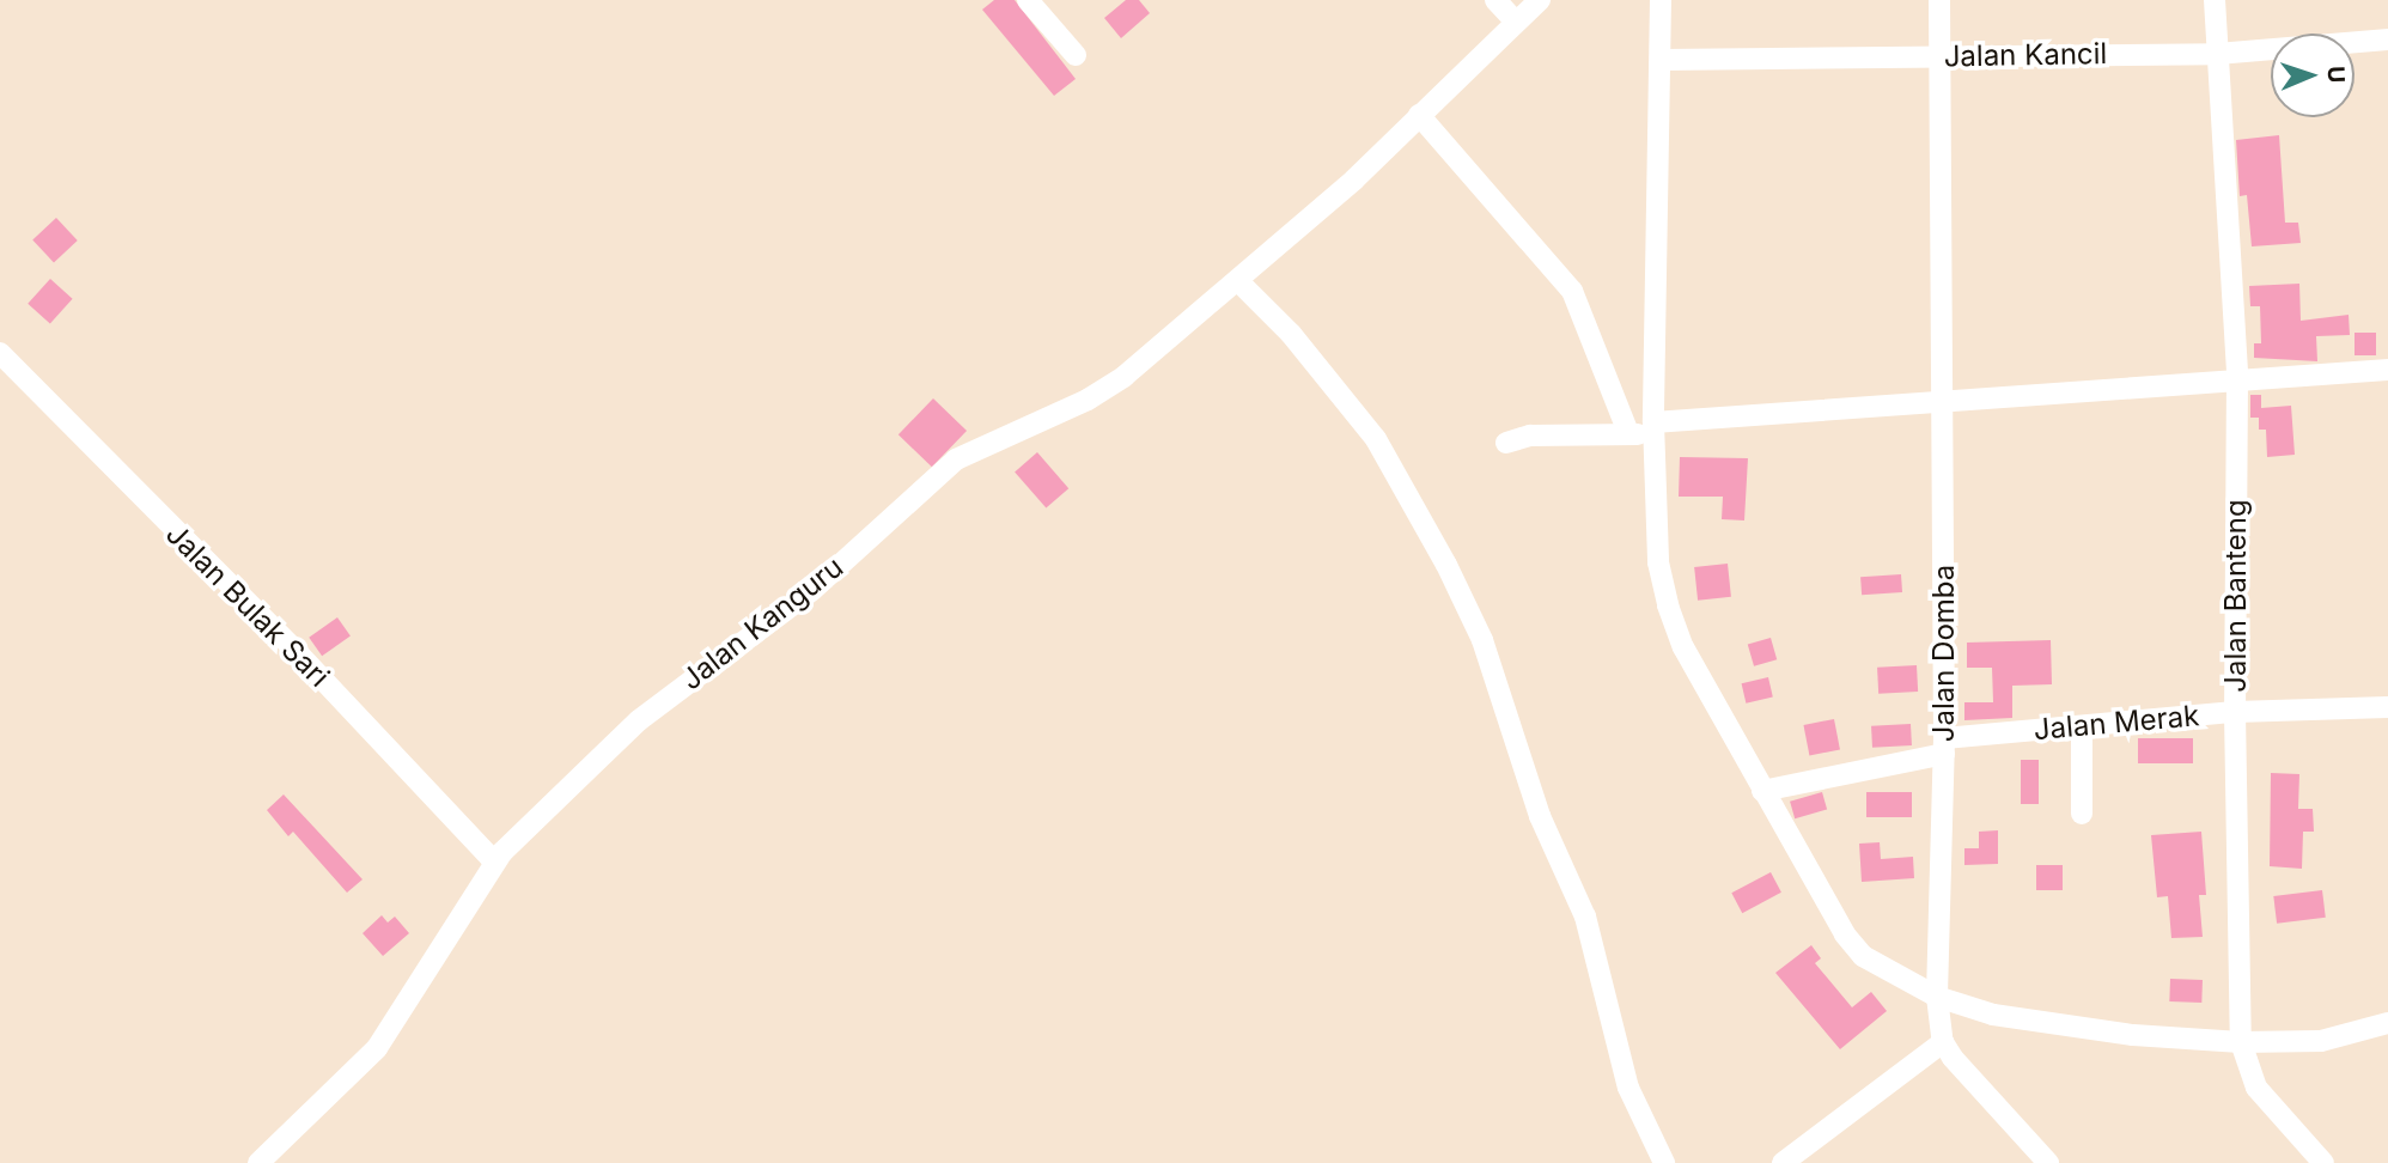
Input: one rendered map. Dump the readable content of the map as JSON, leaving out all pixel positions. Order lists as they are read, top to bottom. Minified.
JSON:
{"streets":{"street":["Jalan Kancil","Jalan Banteng","Jalan Bulak Sari","Jalan Kanguru","Jalan Domba","Jalan Merak"]},"crossings":[["Jalan Kancil","Jalan Banteng"],["Jalan Kancil","Jalan Domba"],["Jalan Banteng","Jalan Merak"],["Jalan Bulak Sari","Jalan Kanguru"],["Jalan Domba","Jalan Merak"]],"north":"right"}
